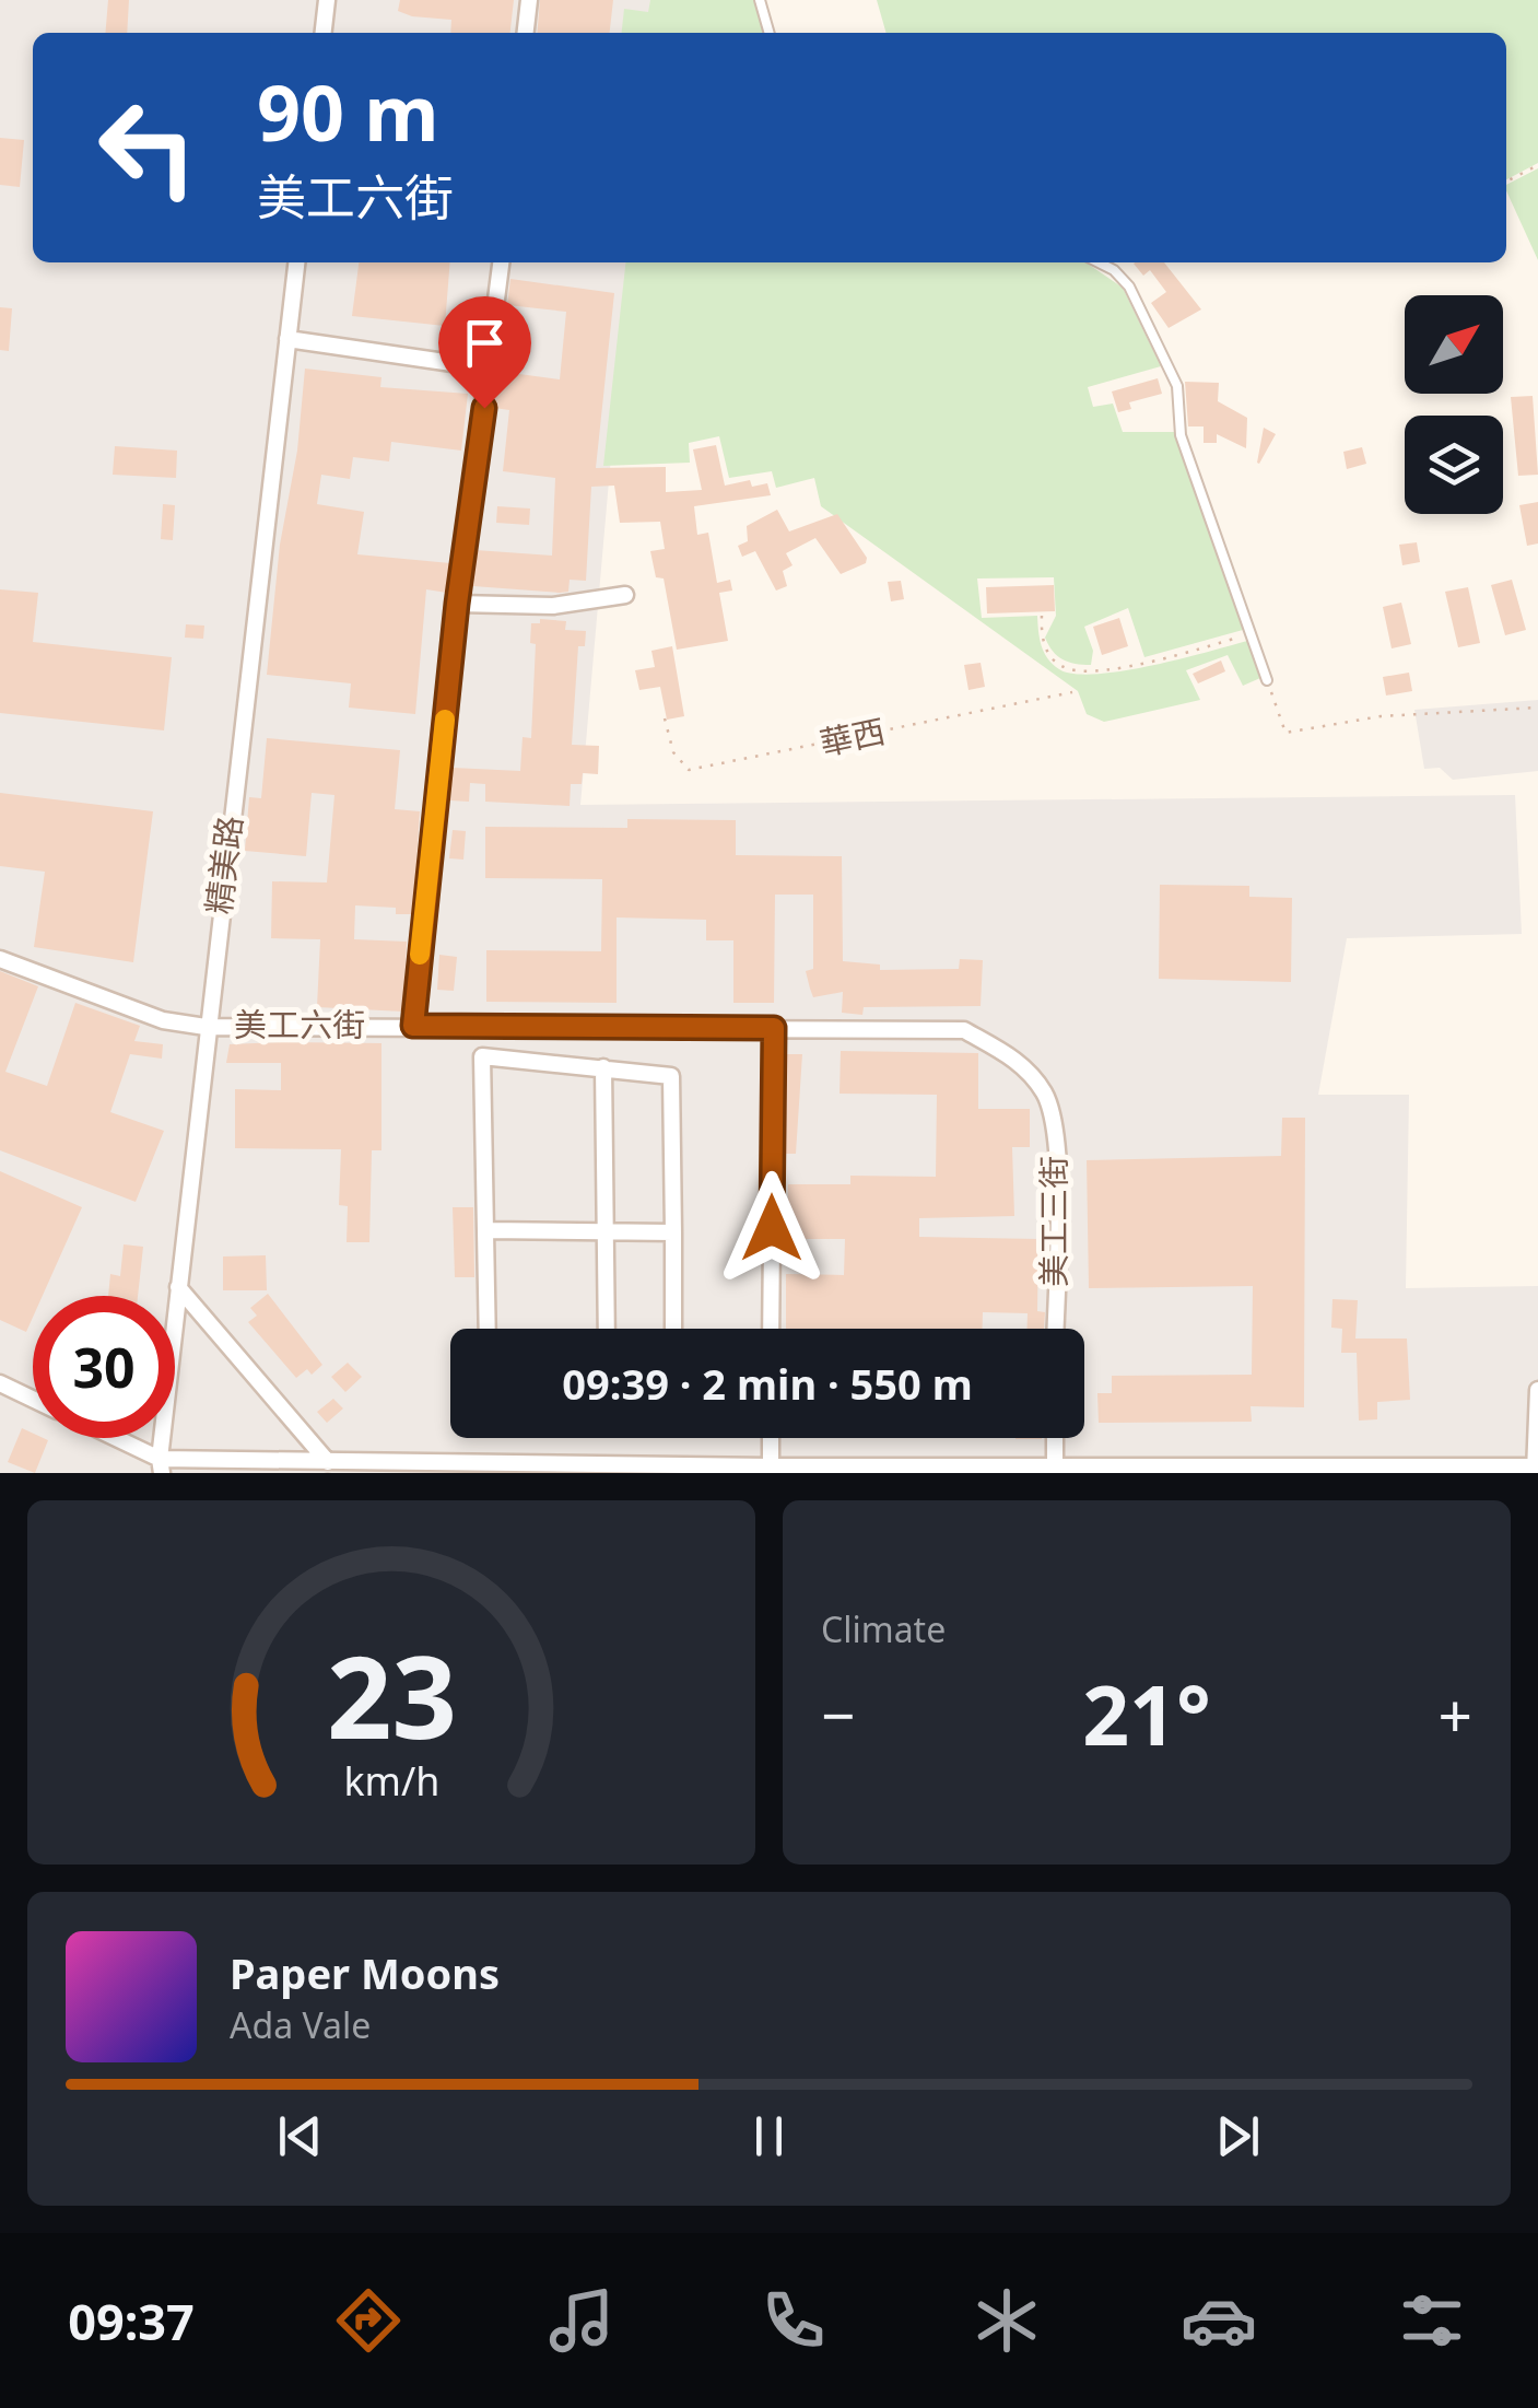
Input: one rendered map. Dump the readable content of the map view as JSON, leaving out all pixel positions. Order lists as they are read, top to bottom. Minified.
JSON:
{"streets":{"street":["精美路","美工六街","美工三街"],"path":["華西"]},"crossings":[["精美路","美工六街"],["美工六街","美工三街"]],"north":"top right","page":{"turn":["90 m","美工六街"],"limit":"30","trip":"09:39 · 2 min · 550 m","tile":"Climate","heat":["−","21°","+"],"song":["Paper Moons","Ada Vale"],"tabs":"09:37","gauge":["23","km/h"]}}
